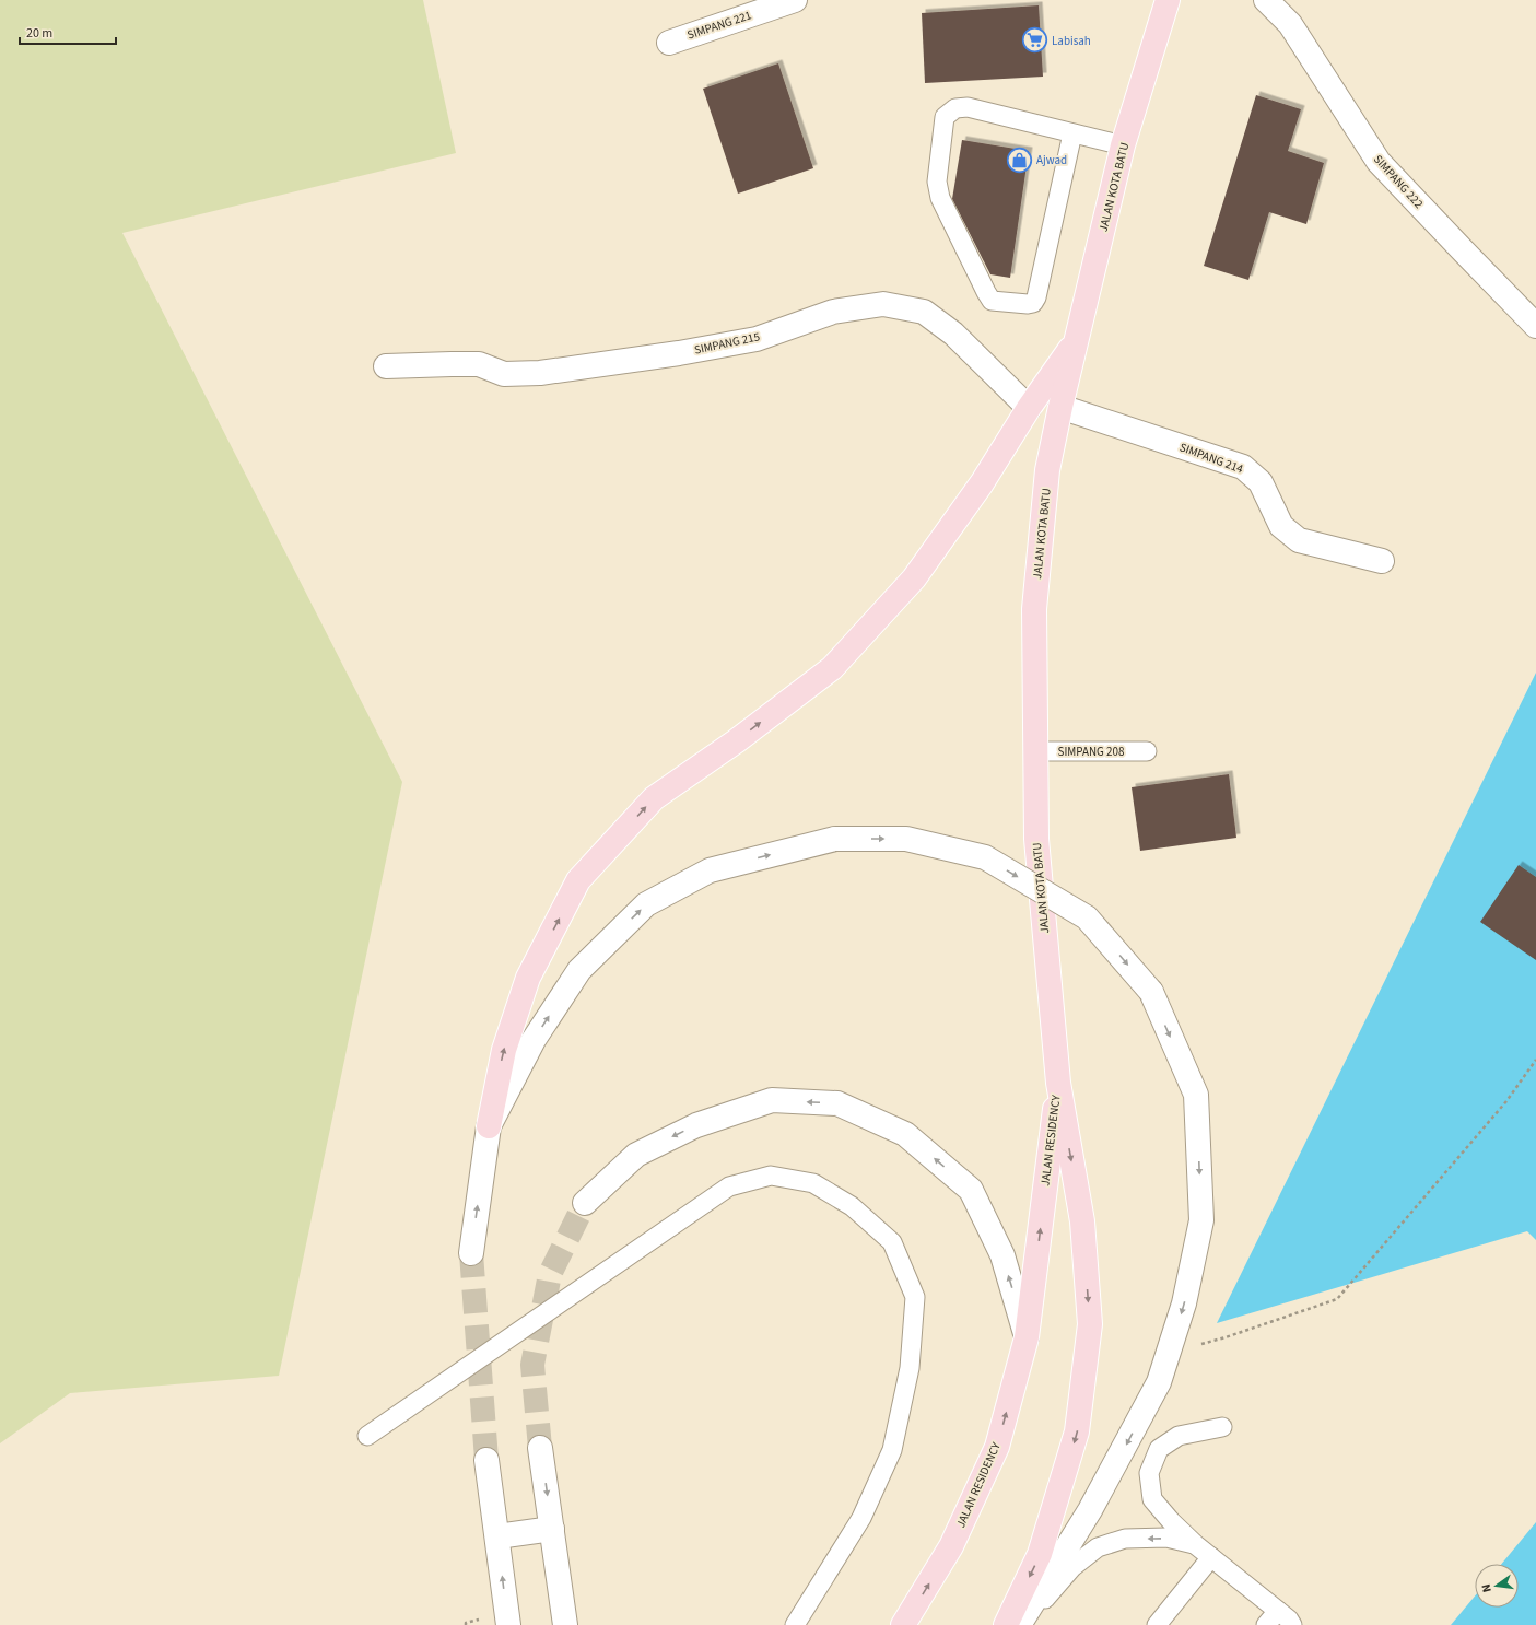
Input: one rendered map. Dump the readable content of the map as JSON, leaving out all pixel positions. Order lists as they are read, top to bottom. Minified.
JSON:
{"streets":{"main road":["SIMPANG 221","SIMPANG 222","JALAN KOTA BATU","SIMPANG 215","SIMPANG 214","JALAN RESIDENCY"],"lane":["SIMPANG 208"]},"crossings":[["JALAN KOTA BATU","SIMPANG 214"],["JALAN KOTA BATU","SIMPANG 208"],["JALAN KOTA BATU","JALAN RESIDENCY"]],"places":{"supermarket":["Labisah"],"shop":["Ajwad"]},"scale_bar":"20 m","north":"left"}
